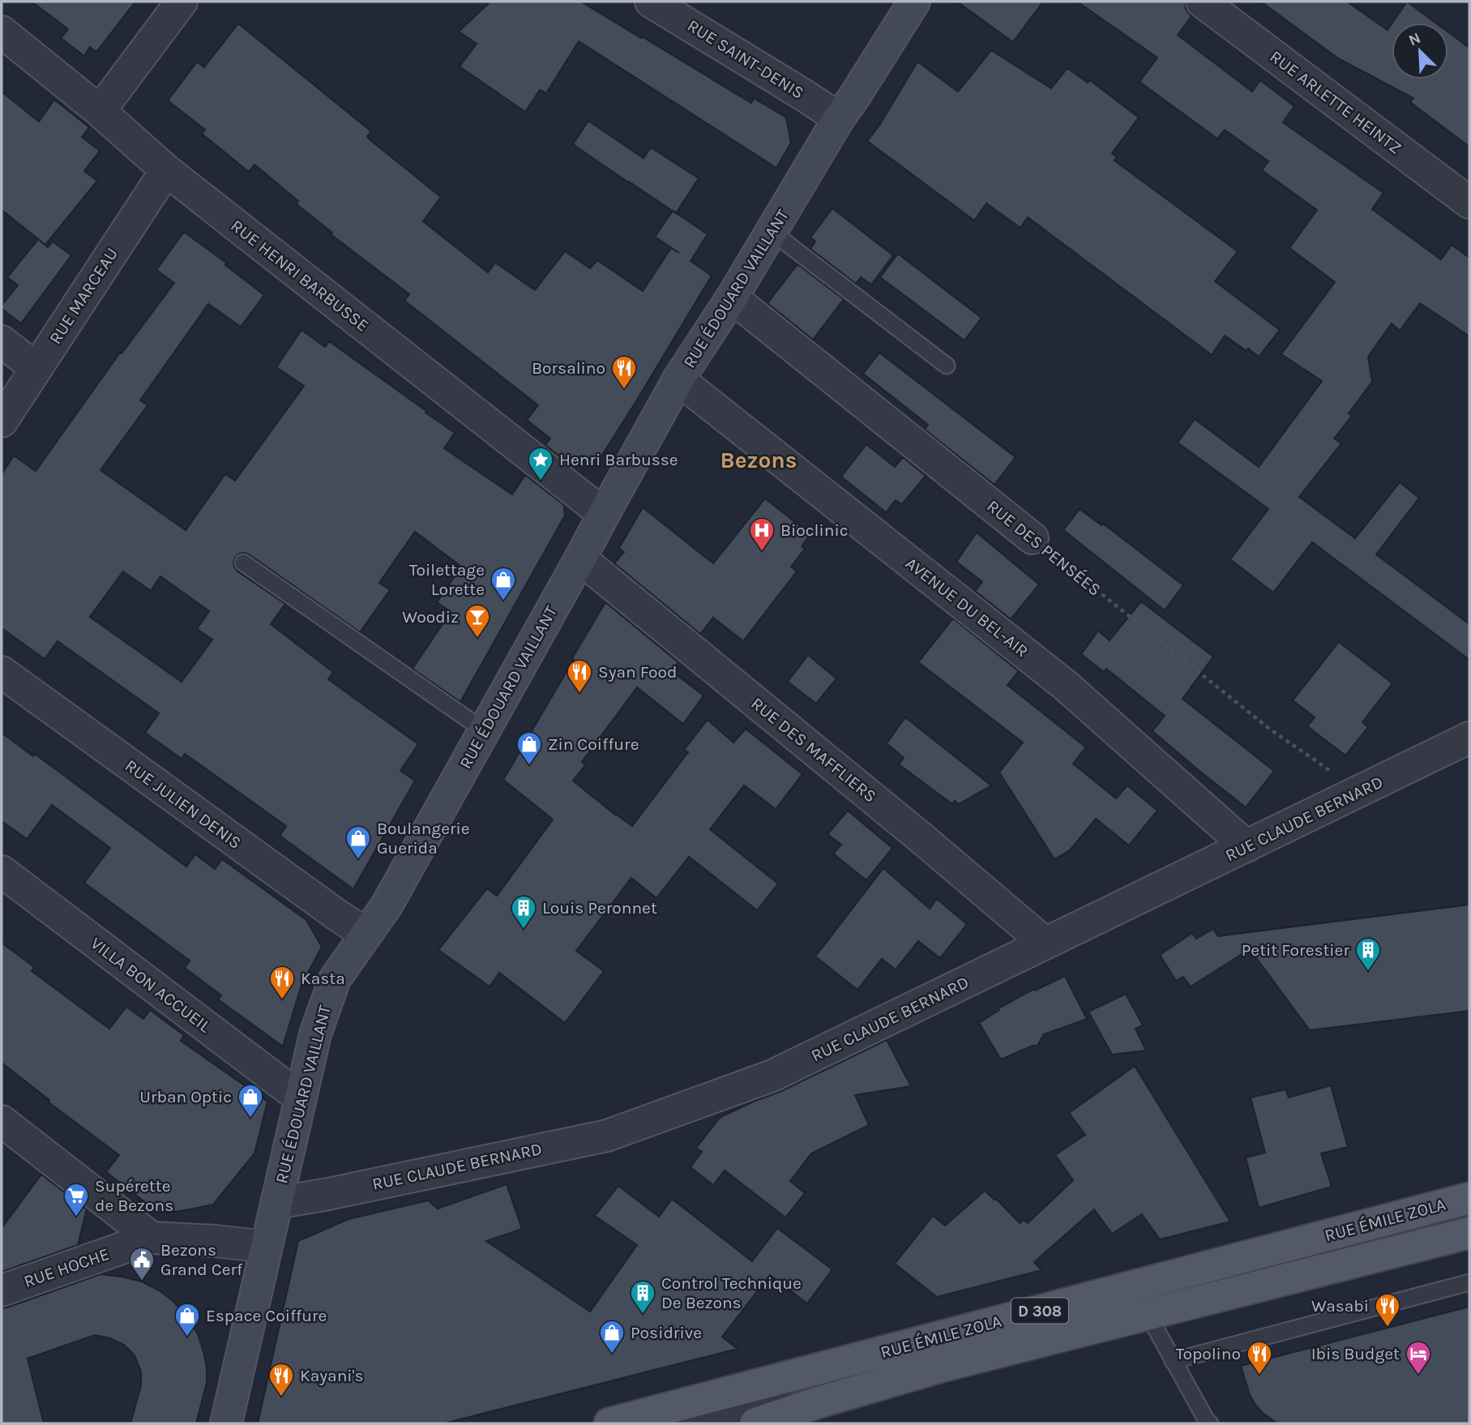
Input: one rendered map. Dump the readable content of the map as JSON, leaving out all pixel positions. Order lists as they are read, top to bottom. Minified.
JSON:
{"streets":{"main road":["RUE ÉMILE ZOLA","D 308"],"street":["RUE SAINT-DENIS","RUE ARLETTE HEINTZ","RUE HENRI BARBUSSE","RUE ÉDOUARD VAILLANT","RUE MARCEAU","RUE DES PENSÉES","AVENUE DU BEL-AIR","RUE DES MAFFLIERS","RUE JULIEN DENIS","RUE CLAUDE BERNARD","VILLA BON ACCUEIL","RUE HOCHE"]},"crossings":[["RUE SAINT-DENIS","RUE ÉDOUARD VAILLANT"],["RUE HENRI BARBUSSE","RUE ÉDOUARD VAILLANT"],["RUE HENRI BARBUSSE","RUE MARCEAU"],["RUE ÉDOUARD VAILLANT","RUE DES PENSÉES"],["RUE ÉDOUARD VAILLANT","AVENUE DU BEL-AIR"],["RUE ÉDOUARD VAILLANT","RUE DES MAFFLIERS"],["RUE ÉDOUARD VAILLANT","RUE JULIEN DENIS"],["RUE ÉDOUARD VAILLANT","RUE CLAUDE BERNARD"],["RUE ÉDOUARD VAILLANT","VILLA BON ACCUEIL"],["RUE ÉDOUARD VAILLANT","RUE HOCHE"],["RUE DES PENSÉES","RUE CLAUDE BERNARD"],["AVENUE DU BEL-AIR","RUE CLAUDE BERNARD"],["RUE DES MAFFLIERS","RUE CLAUDE BERNARD"]],"districts":["Bezons"],"places":{"restaurant":["Borsalino","Syan Food","Kasta","Wasabi","Topolino","Kayani's"],"place":["Henri Barbusse"],"hospital":["Bioclinic"],"shop":["Toilettage Lorette","Zin Coiffure","Boulangerie Guerida","Urban Optic","Espace Coiffure","Posidrive"],"bar":["Woodiz"],"building":["Louis Peronnet","Petit Forestier","Control Technique De Bezons"],"supermarket":["Supérette de Bezons"],"public building":["Bezons Grand Cerf"],"hotel":["Ibis Budget"]},"north":"top left"}
